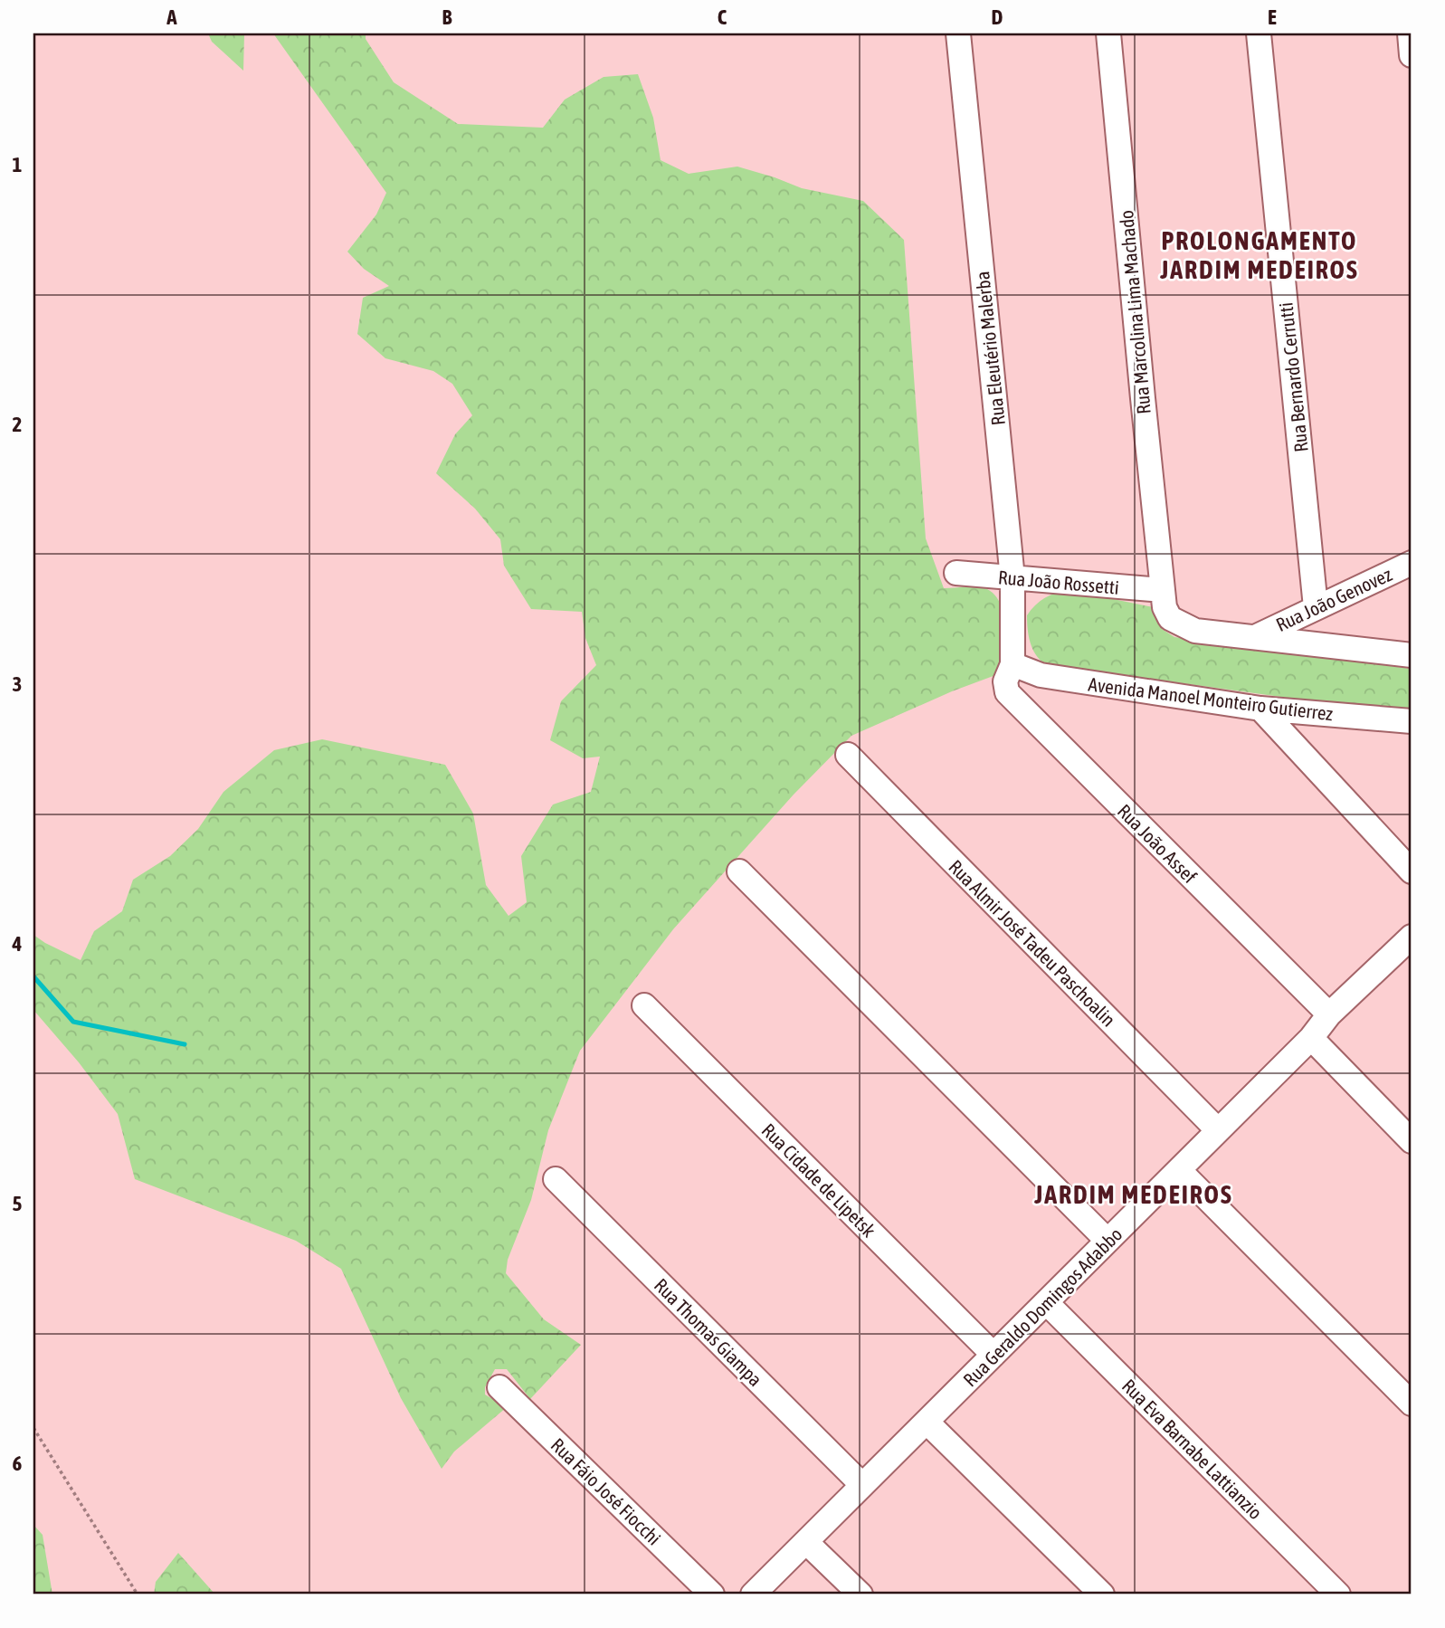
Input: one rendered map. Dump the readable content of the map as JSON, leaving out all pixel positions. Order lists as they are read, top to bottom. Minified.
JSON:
{"streets":{"street":["Rua Marcolina Lima Machado","Rua Eleutério Malerba","Rua Bernardo Cerrutti","Rua João Rossetti","Rua João Genovez","Avenida Manoel Monteiro Gutierrez","Rua João Assef","Rua Almir José Tadeu Paschoalin","Rua Cidade de Lipetsk","Rua Geraldo Domingos Adabbo","Rua Thomas Giampa","Rua Eva Barnabe Lattianzio","Rua Fáio José Fiocchi"]},"crossings":[["Rua Marcolina Lima Machado","Rua João Rossetti"],["Rua Marcolina Lima Machado","Rua João Genovez"],["Rua Eleutério Malerba","Rua João Rossetti"],["Rua Eleutério Malerba","Avenida Manoel Monteiro Gutierrez"],["Rua Eleutério Malerba","Rua João Assef"],["Rua Bernardo Cerrutti","Rua João Genovez"],["Avenida Manoel Monteiro Gutierrez","Rua João Assef"],["Rua João Assef","Rua Geraldo Domingos Adabbo"],["Rua Almir José Tadeu Paschoalin","Rua Geraldo Domingos Adabbo"],["Rua Cidade de Lipetsk","Rua Geraldo Domingos Adabbo"],["Rua Geraldo Domingos Adabbo","Rua Thomas Giampa"],["Rua Geraldo Domingos Adabbo","Rua Eva Barnabe Lattianzio"]],"districts":["PROLONGAMENTO JARDIM MEDEIROS","JARDIM MEDEIROS"],"grid":{"columns":["A","B","C","D","E"],"rows":["1","2","3","4","5","6"]}}
